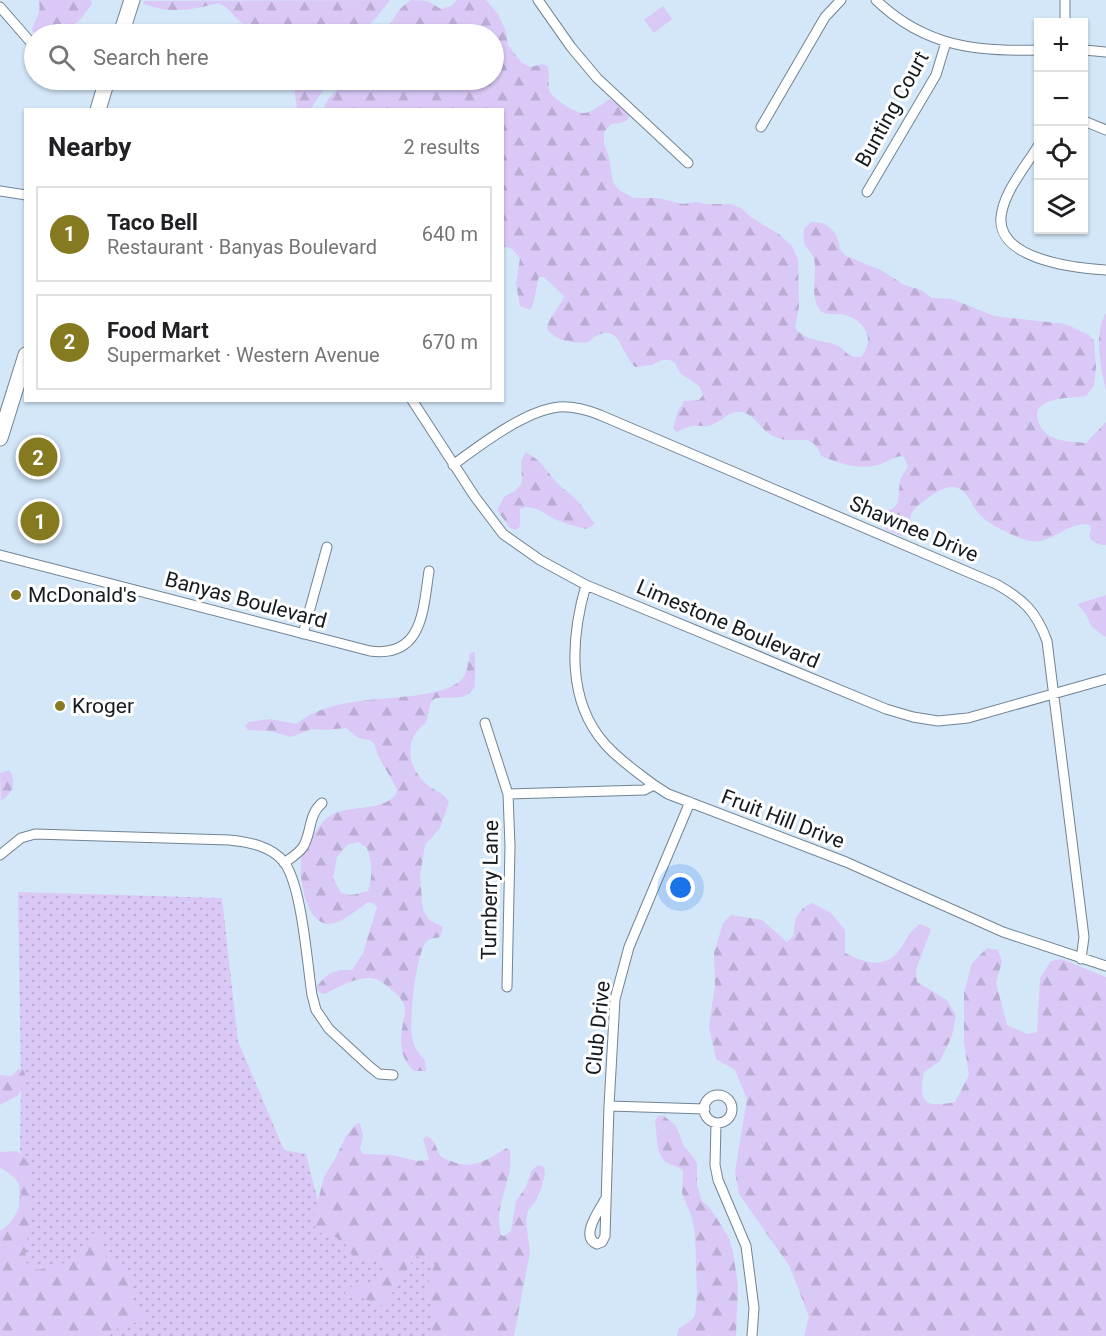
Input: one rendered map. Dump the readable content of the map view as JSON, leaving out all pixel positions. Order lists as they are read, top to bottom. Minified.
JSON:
{"streets":{"street":["Bunting Court","Shawnee Drive","Banyas Boulevard","Limestone Boulevard","Fruit Hill Drive","Turnberry Lane","Club Drive"]},"crossings":[["Shawnee Drive","Limestone Boulevard"],["Shawnee Drive","Fruit Hill Drive"],["Fruit Hill Drive","Club Drive"]],"places":["McDonald's","Kroger"],"page":{"map_buttons":["+","−"],"search":"Search here","heading":["Nearby","2 results"],"list":[{"mark":"1","name":"Taco Bell","note":"Restaurant · Banyas Boulevard","value":"640 m"},{"mark":"2","name":"Food Mart","note":"Supermarket · Western Avenue","value":"670 m"}],"pins":["2","1"]}}
